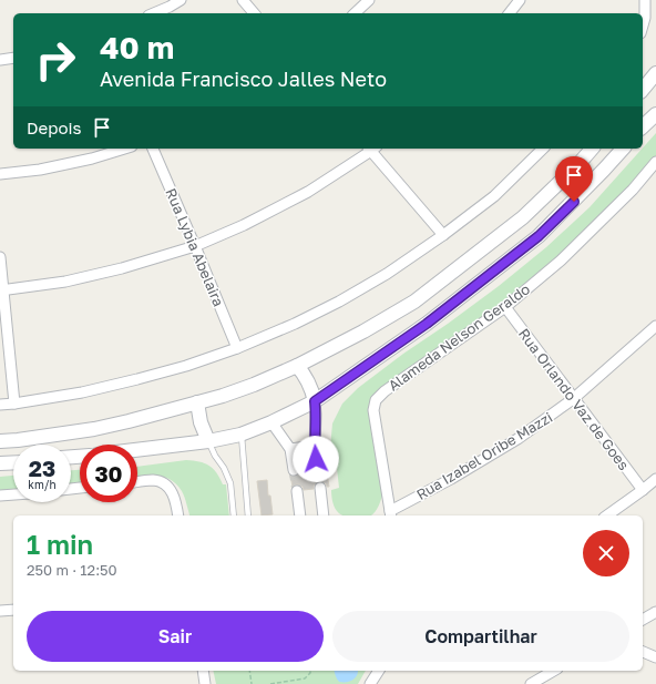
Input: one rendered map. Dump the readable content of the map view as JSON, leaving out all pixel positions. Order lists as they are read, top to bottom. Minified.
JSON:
{"streets":{"street":["Rua Lybia Abelaira","Alameda Nelson Geraldo","Rua Orlando Vaz de Goes","Rua Izabel Oribe Mazzi"]},"crossings":[["Alameda Nelson Geraldo","Rua Orlando Vaz de Goes"],["Alameda Nelson Geraldo","Rua Izabel Oribe Mazzi"],["Rua Orlando Vaz de Goes","Rua Izabel Oribe Mazzi"]],"page":{"turn":["40 m","Avenida Francisco Jalles Neto"],"then":"Depois","speed":"23 km/h","limit":"30","heading":["1 min","250 m · 12:50"],"buttons":["Sair","Compartilhar"]}}
